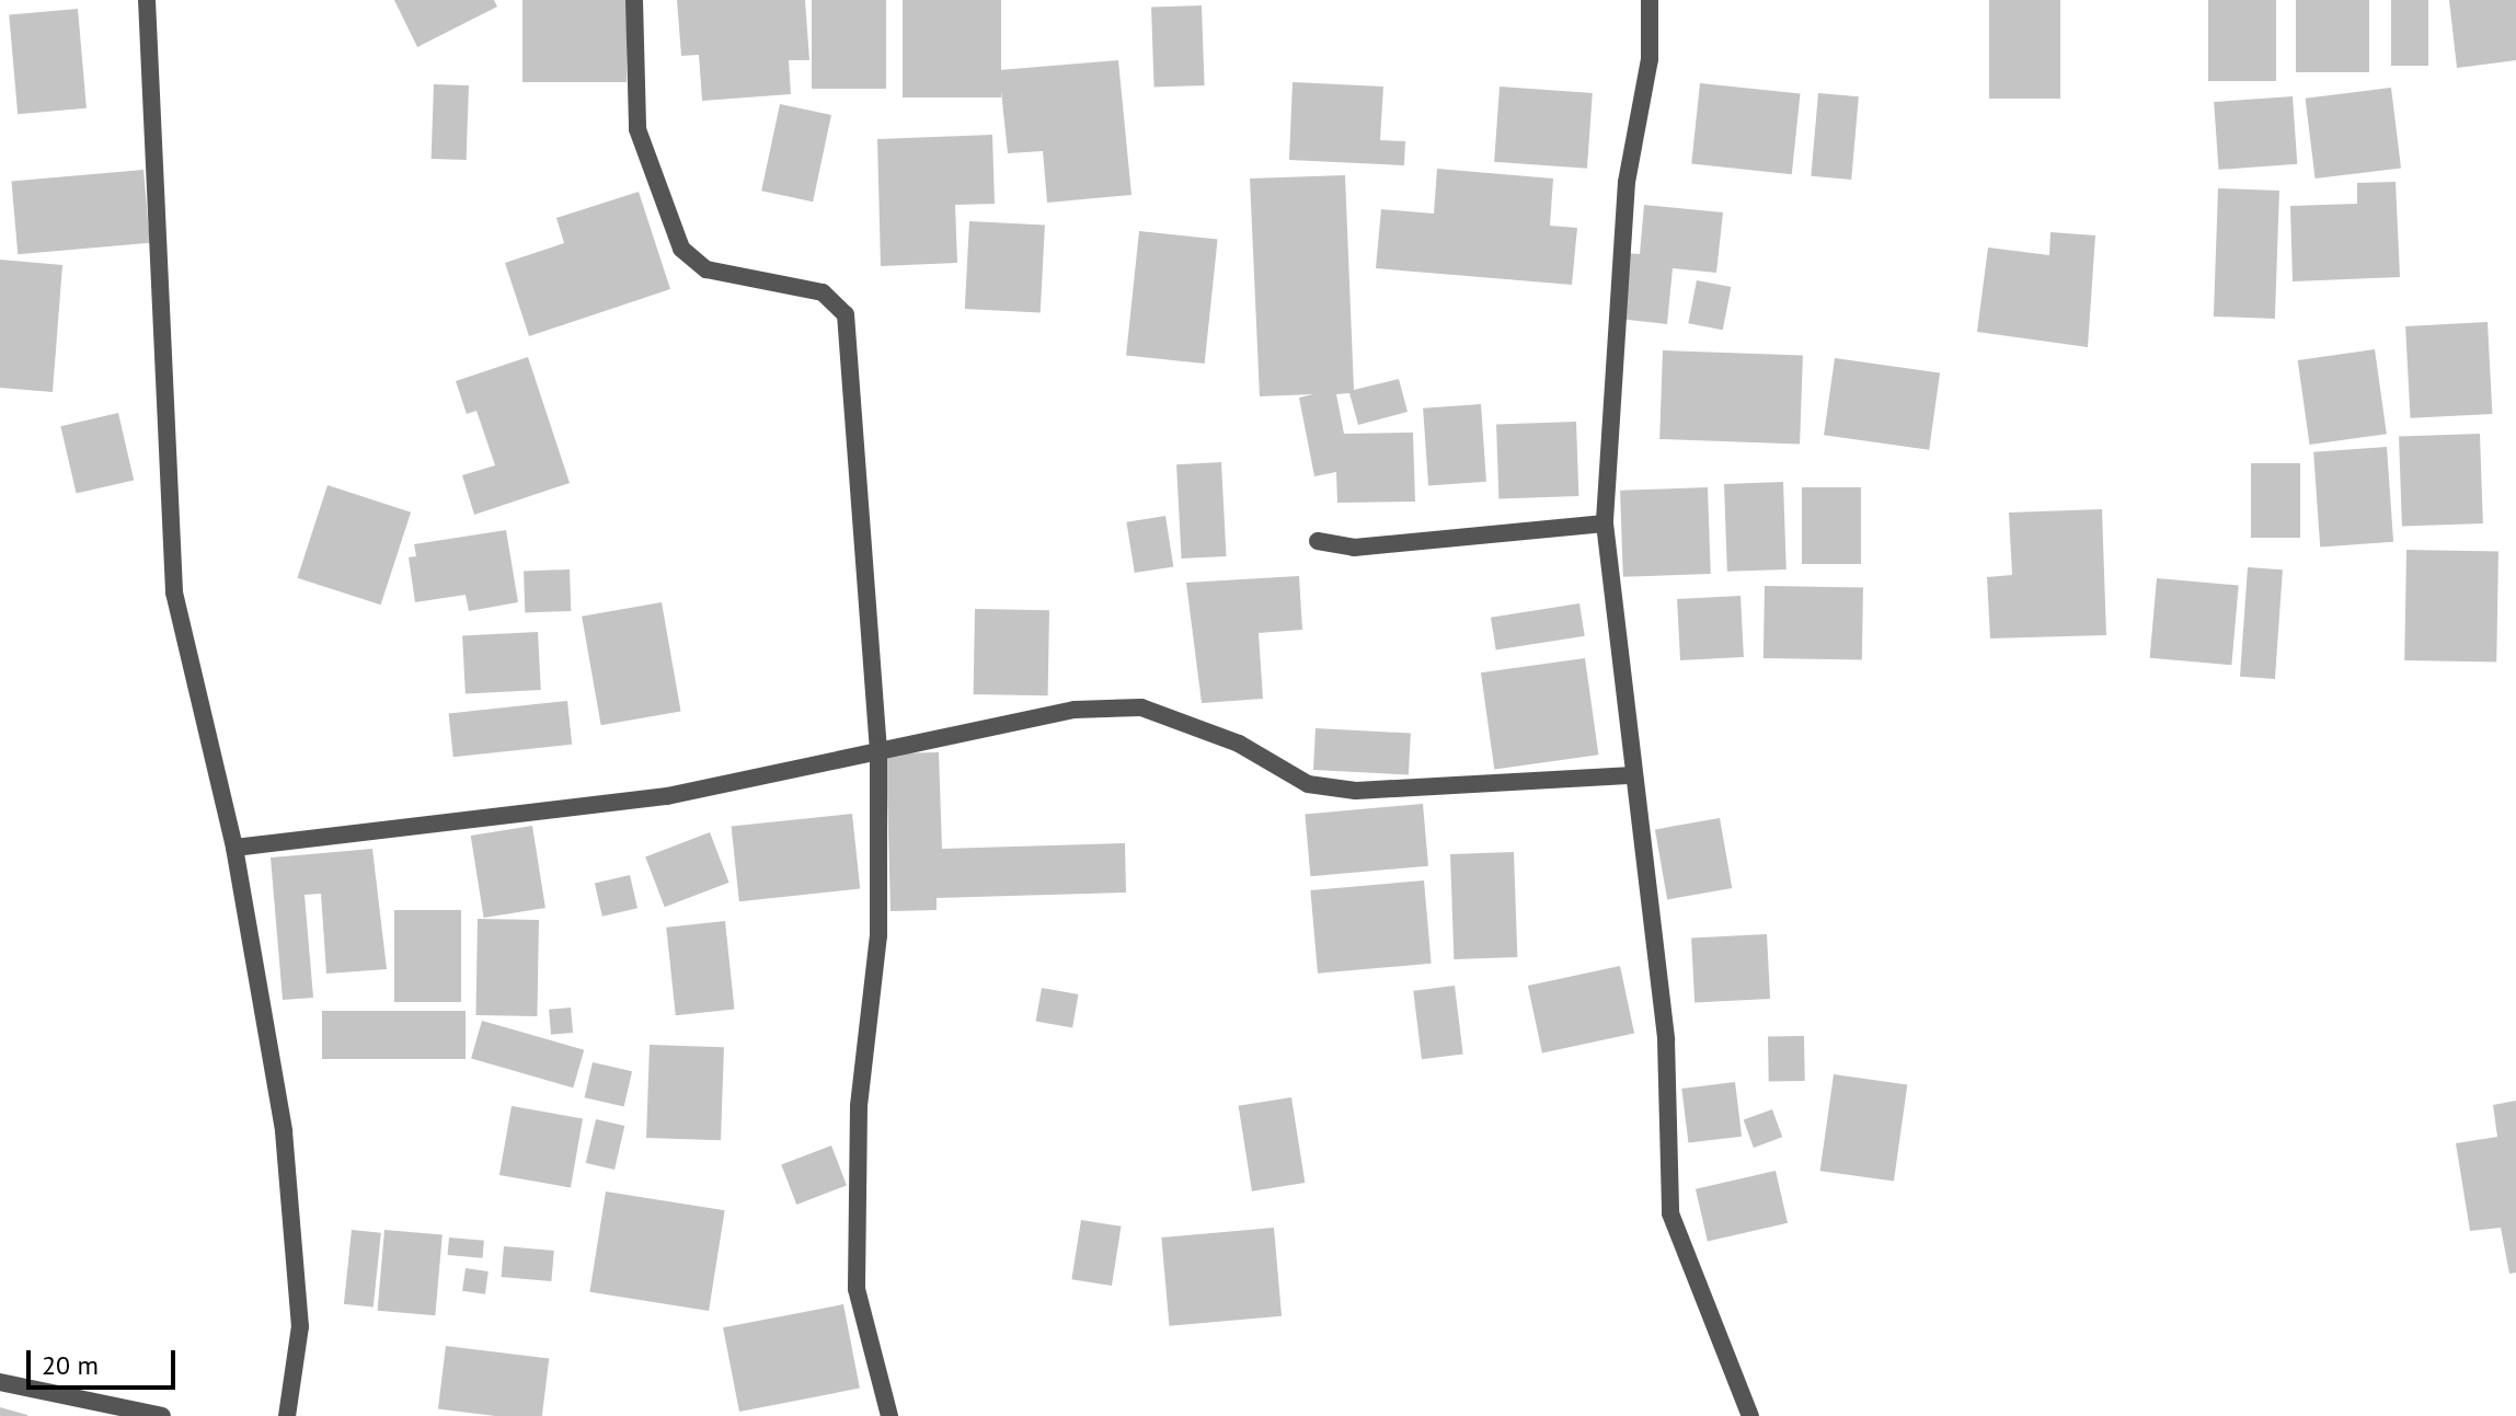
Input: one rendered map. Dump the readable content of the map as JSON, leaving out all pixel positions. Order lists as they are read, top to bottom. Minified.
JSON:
{"scale_bar":"20 m"}
